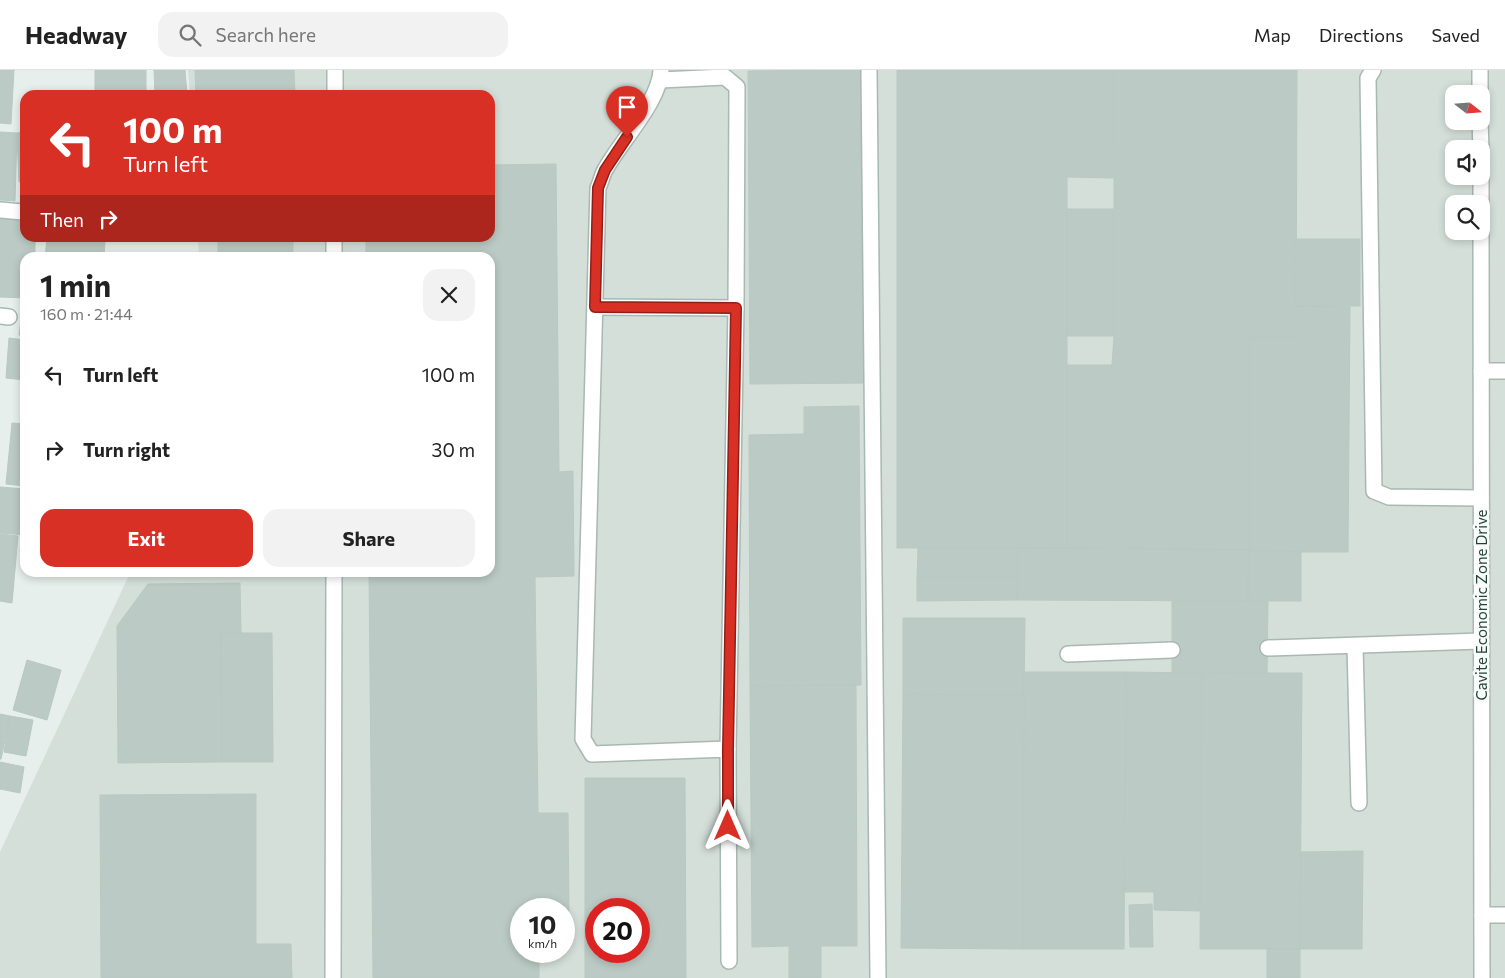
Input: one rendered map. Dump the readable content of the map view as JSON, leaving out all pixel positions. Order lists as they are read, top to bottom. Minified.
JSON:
{"streets":{"street":["Cavite Economic Zone Drive"]},"north":"right","page":{"header":"Headway","search":"Search here","nav":["Map","Directions","Saved"],"turn":["100 m","Turn left"],"then":"Then","heading":["1 min","160 m · 21:44"],"list":[{"name":"Turn left","value":"100 m"},{"name":"Turn right","value":"30 m"}],"buttons":["Exit","Share"],"speed":"10 km/h","limit":"20"}}
